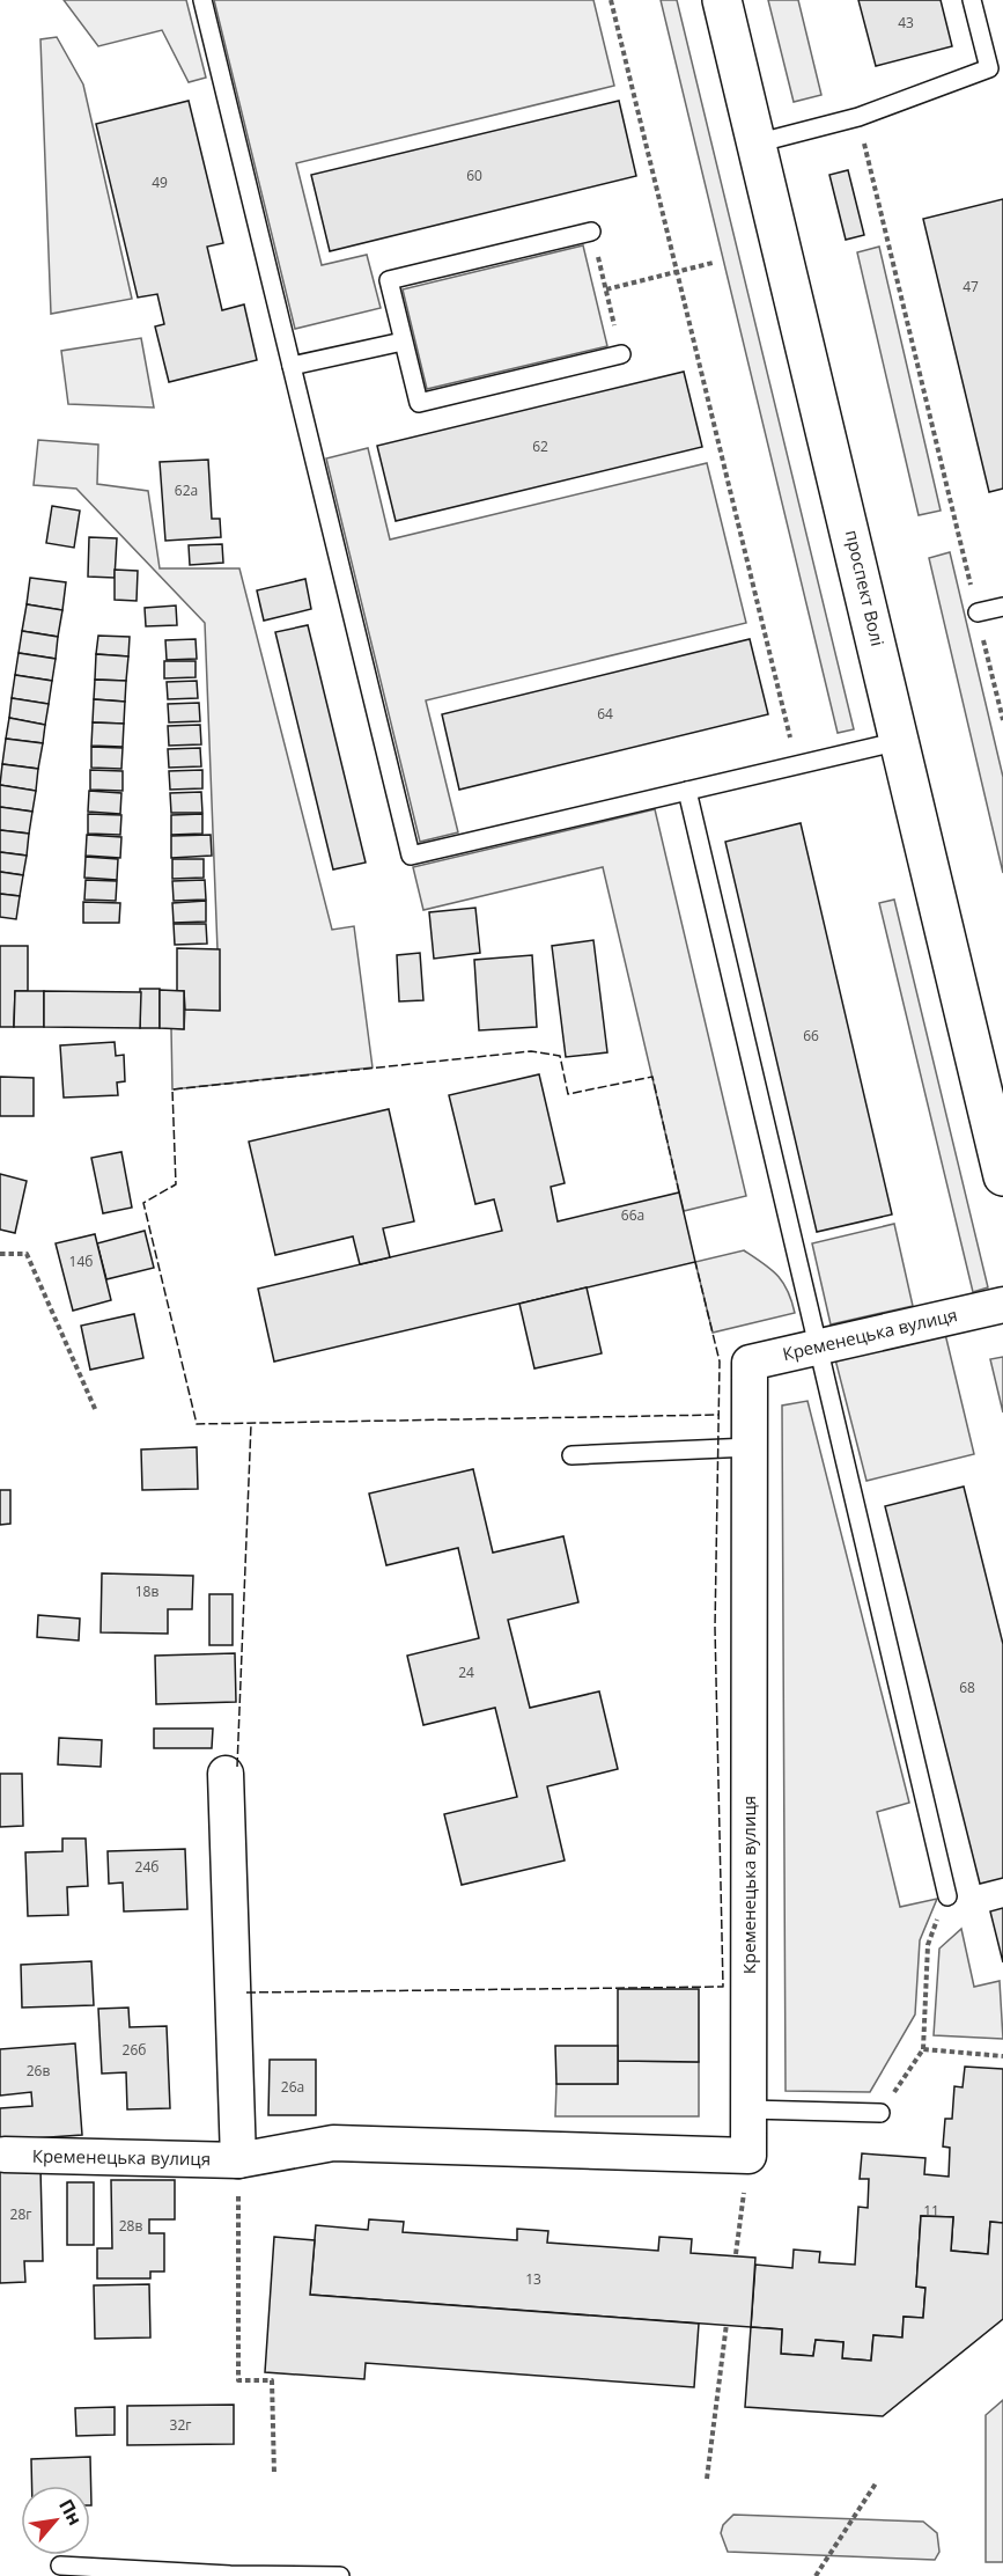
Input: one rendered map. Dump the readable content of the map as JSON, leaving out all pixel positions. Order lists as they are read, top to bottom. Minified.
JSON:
{"streets":{"main road":["проспект Волі"],"street":["Кременецька вулиця"]},"house_numbers":["43","60","49","47","62","62а","64","66","66а","14б","18в","24","68","24б","26б","26в","26а","11","28г","28в","13","32г"],"north":"top right"}
